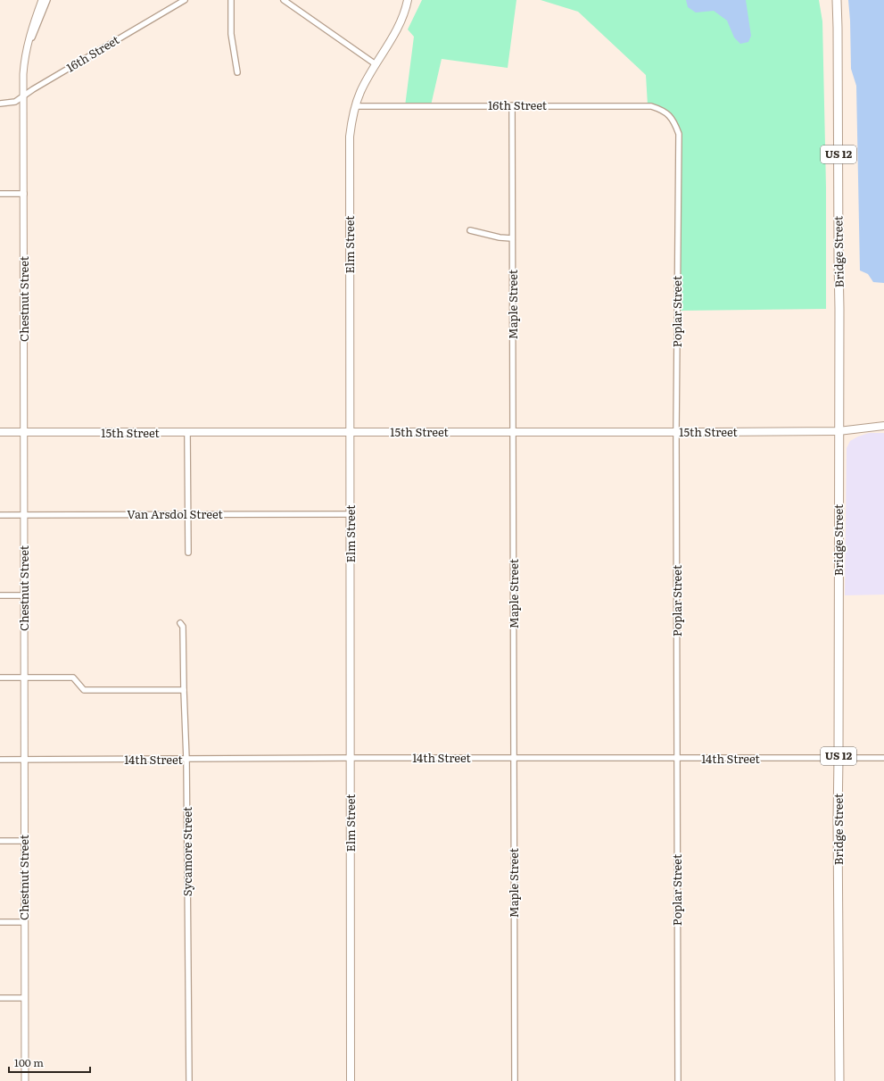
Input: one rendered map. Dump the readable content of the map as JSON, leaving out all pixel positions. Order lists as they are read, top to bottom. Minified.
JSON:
{"streets":{"highway":["US 12","Bridge Street"],"main road":["Elm Street","15th Street"],"street":["16th Street","Chestnut Street","Maple Street","Poplar Street","Van Arsdol Street","14th Street","Sycamore Street"]},"crossings":[["16th Street","Elm Street"],["16th Street","Chestnut Street"],["16th Street","Maple Street"],["16th Street","Poplar Street"],["Elm Street","15th Street"],["Elm Street","Van Arsdol Street"],["Elm Street","14th Street"],["Bridge Street","15th Street"],["Bridge Street","14th Street"],["Chestnut Street","15th Street"],["Chestnut Street","Van Arsdol Street"],["Chestnut Street","14th Street"],["Maple Street","15th Street"],["Maple Street","14th Street"],["Poplar Street","15th Street"],["Poplar Street","14th Street"],["14th Street","Sycamore Street"]],"scale_bar":"100 m"}
